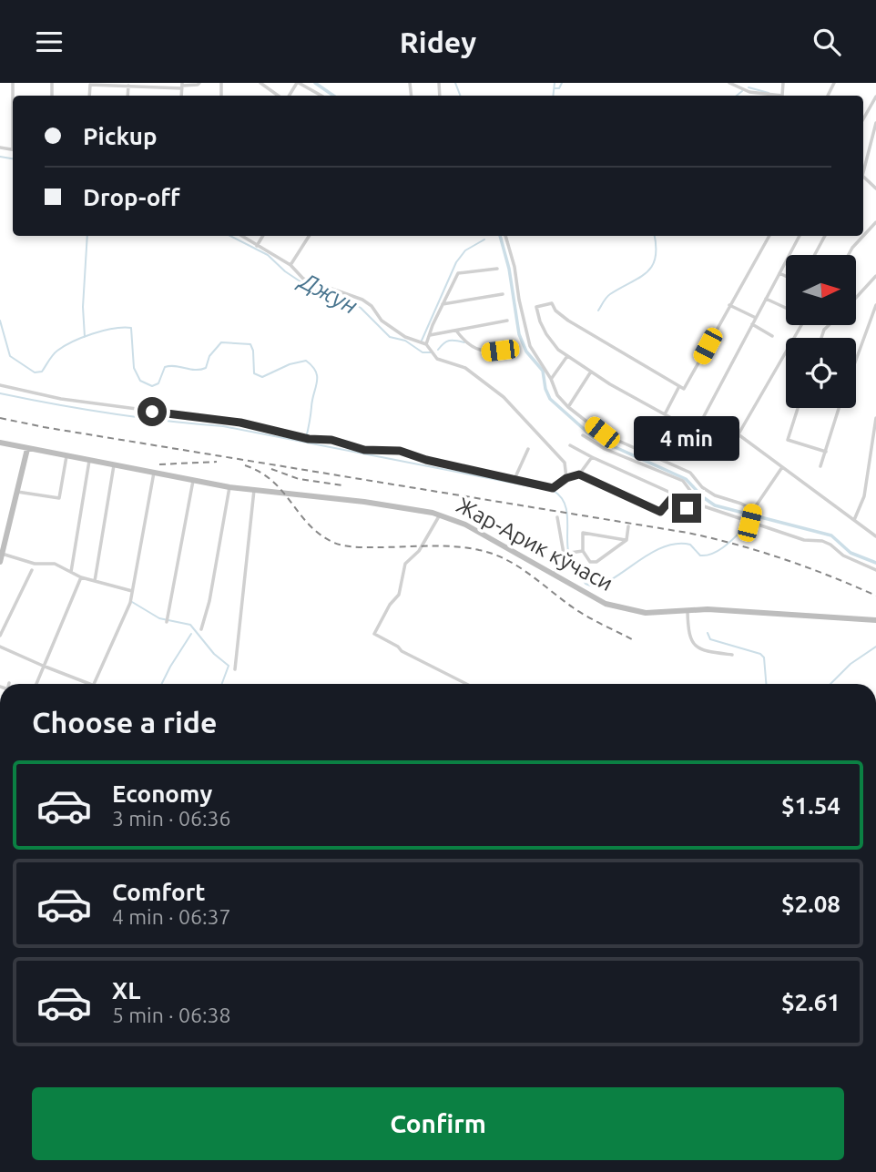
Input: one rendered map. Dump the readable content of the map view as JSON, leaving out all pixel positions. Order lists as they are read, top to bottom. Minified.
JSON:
{"streets":{"main road":["Жар-Арик кўчаси"]},"water":["Джун"],"north":"right","page":{"header":"Ridey","banner":["Pickup","Drop-off"],"bubble":"4 min","heading":"Choose a ride","list":[{"name":"Economy","note":"3 min · 06:36","value":"$1.54"},{"name":"Comfort","note":"4 min · 06:37","value":"$2.08"},{"name":"XL","note":"5 min · 06:38","value":"$2.61"}],"buttons":"Confirm"}}
